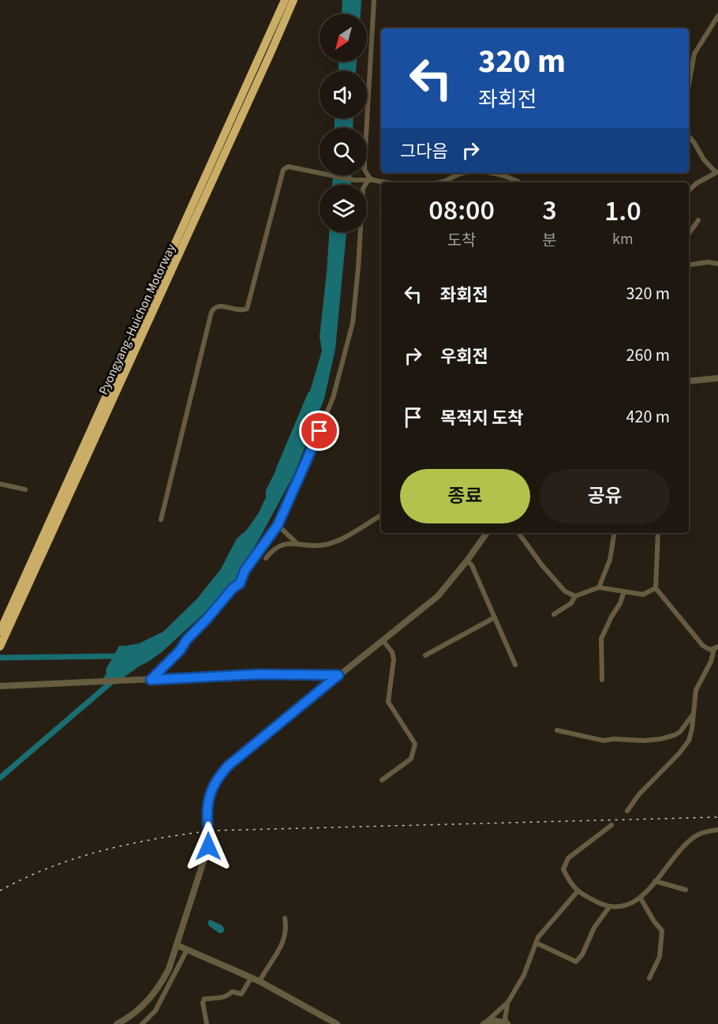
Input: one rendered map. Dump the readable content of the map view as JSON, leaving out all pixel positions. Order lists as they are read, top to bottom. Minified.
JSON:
{"streets":{"highway":["Pyongyang–Huichon Motorway"]},"north":"bottom left","page":{"turn":["320 m","좌회전"],"then":"그다음","eta":["08:00","도착","3","분","1.0","km"],"list":[{"name":"좌회전","value":"320 m"},{"name":"우회전","value":"260 m"},{"name":"목적지 도착","value":"420 m"}],"buttons":["종료","공유"]}}
